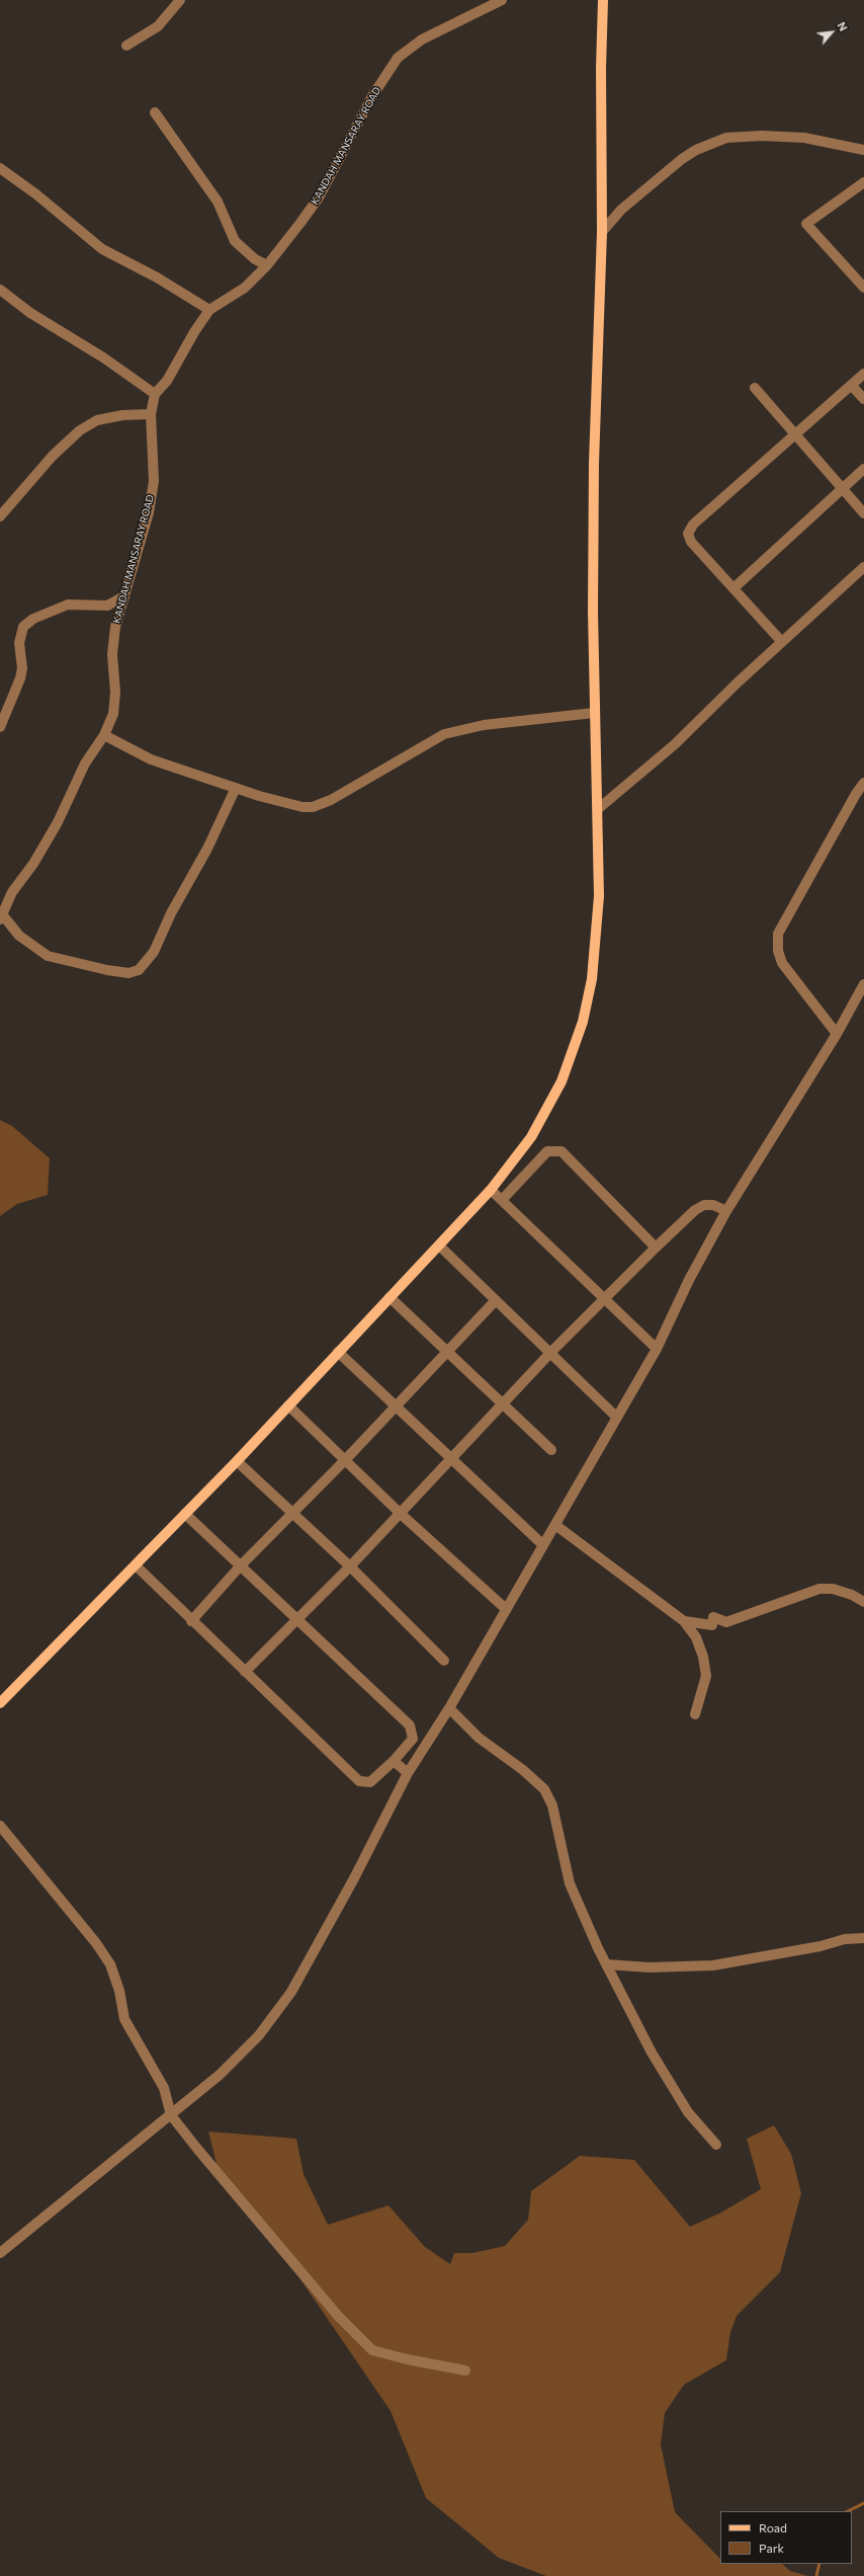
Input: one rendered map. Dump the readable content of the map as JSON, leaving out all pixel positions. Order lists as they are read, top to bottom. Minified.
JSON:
{"streets":{"street":["KANDAH MANSARAY ROAD"]},"legend":["Road","Park"],"north":"top right"}
